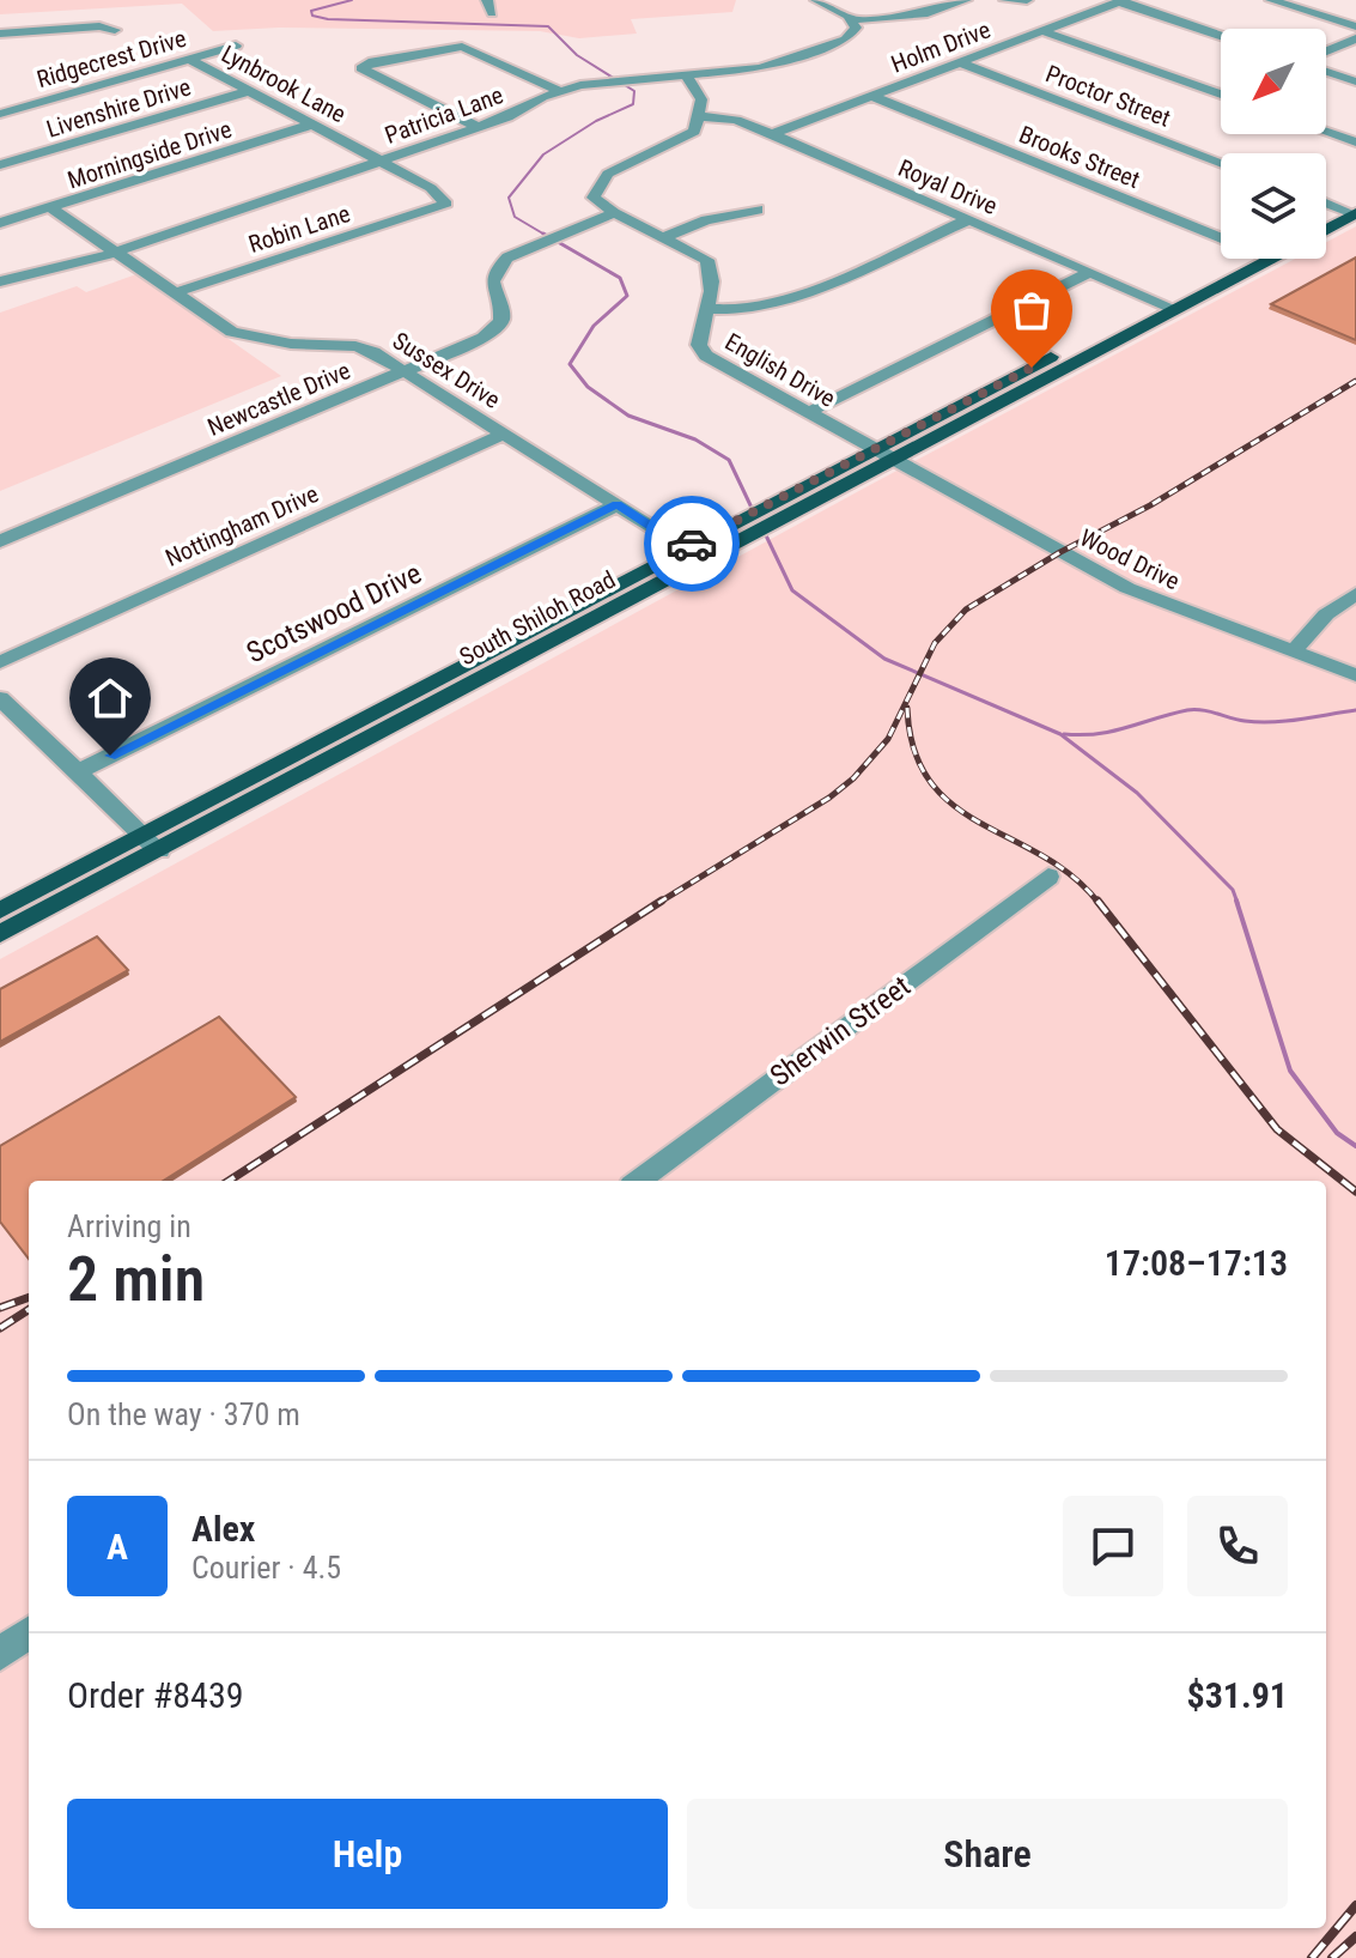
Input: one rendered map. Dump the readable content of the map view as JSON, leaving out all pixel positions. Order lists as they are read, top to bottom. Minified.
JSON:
{"streets":{"main road":["South Shiloh Road"],"street":["Holm Drive","Ridgecrest Drive","Lynbrook Lane","Proctor Street","Livenshire Drive","Patricia Lane","Morningside Drive","Brooks Street","Royal Drive","Robin Lane","Sussex Drive","English Drive","Newcastle Drive","Nottingham Drive","Wood Drive","Scotswood Drive","Sherwin Street"]},"crossings":[["Holm Drive","Proctor Street"],["Holm Drive","Brooks Street"],["Holm Drive","Royal Drive"],["Ridgecrest Drive","Lynbrook Lane"],["Lynbrook Lane","Livenshire Drive"],["Lynbrook Lane","Patricia Lane"],["Lynbrook Lane","Morningside Drive"],["Lynbrook Lane","Robin Lane"],["Patricia Lane","Sussex Drive"],["Morningside Drive","Sussex Drive"],["Royal Drive","South Shiloh Road"],["Robin Lane","Sussex Drive"],["Sussex Drive","Newcastle Drive"],["Sussex Drive","Nottingham Drive"],["Sussex Drive","Scotswood Drive"],["Sussex Drive","South Shiloh Road"],["English Drive","Newcastle Drive"],["English Drive","Wood Drive"],["English Drive","South Shiloh Road"],["Wood Drive","South Shiloh Road"]],"north":"bottom left","page":{"heading":["2 min","Arriving in","17:08–17:13"],"panel":["Alex","Courier · 4.5","Order #8439","$31.91"],"bar":"On the way · 370 m","round":"A","buttons":["Help","Share"]}}
